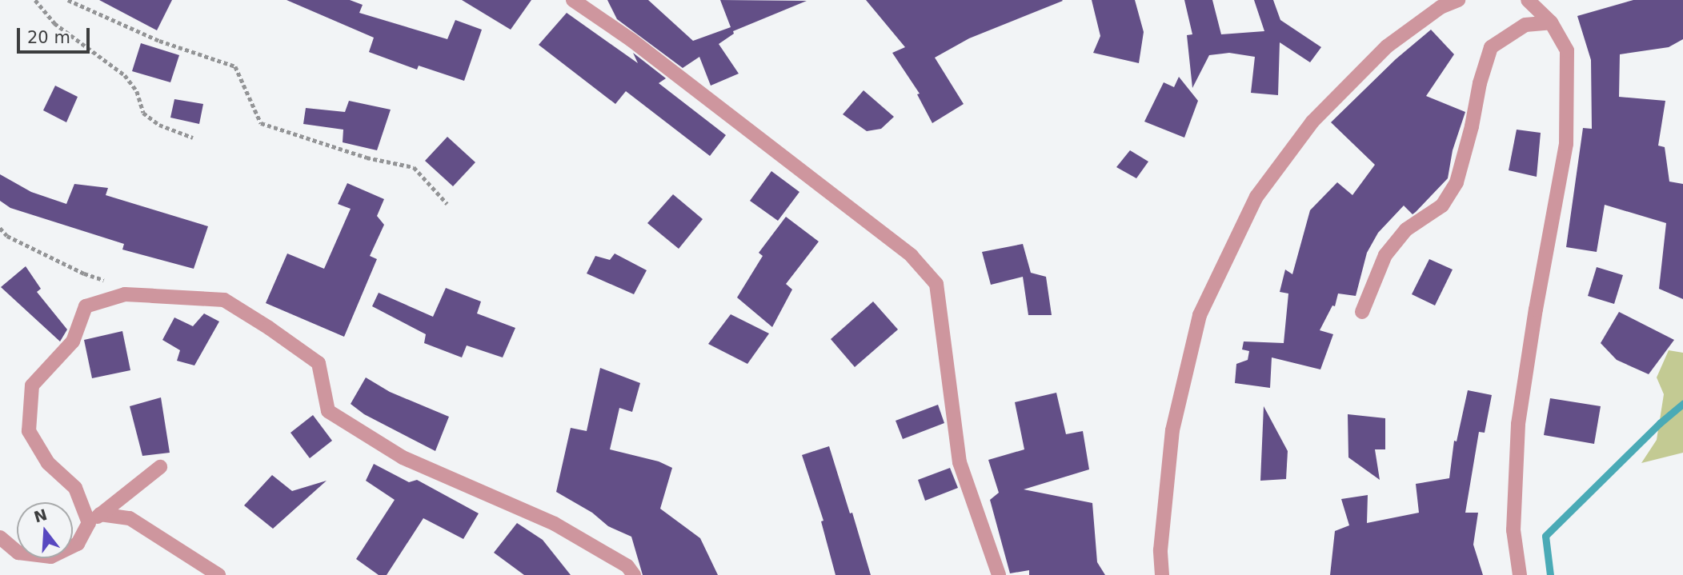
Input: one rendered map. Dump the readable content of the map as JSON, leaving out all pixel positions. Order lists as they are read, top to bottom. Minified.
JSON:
{"scale_bar":"20 m","north":"top"}
